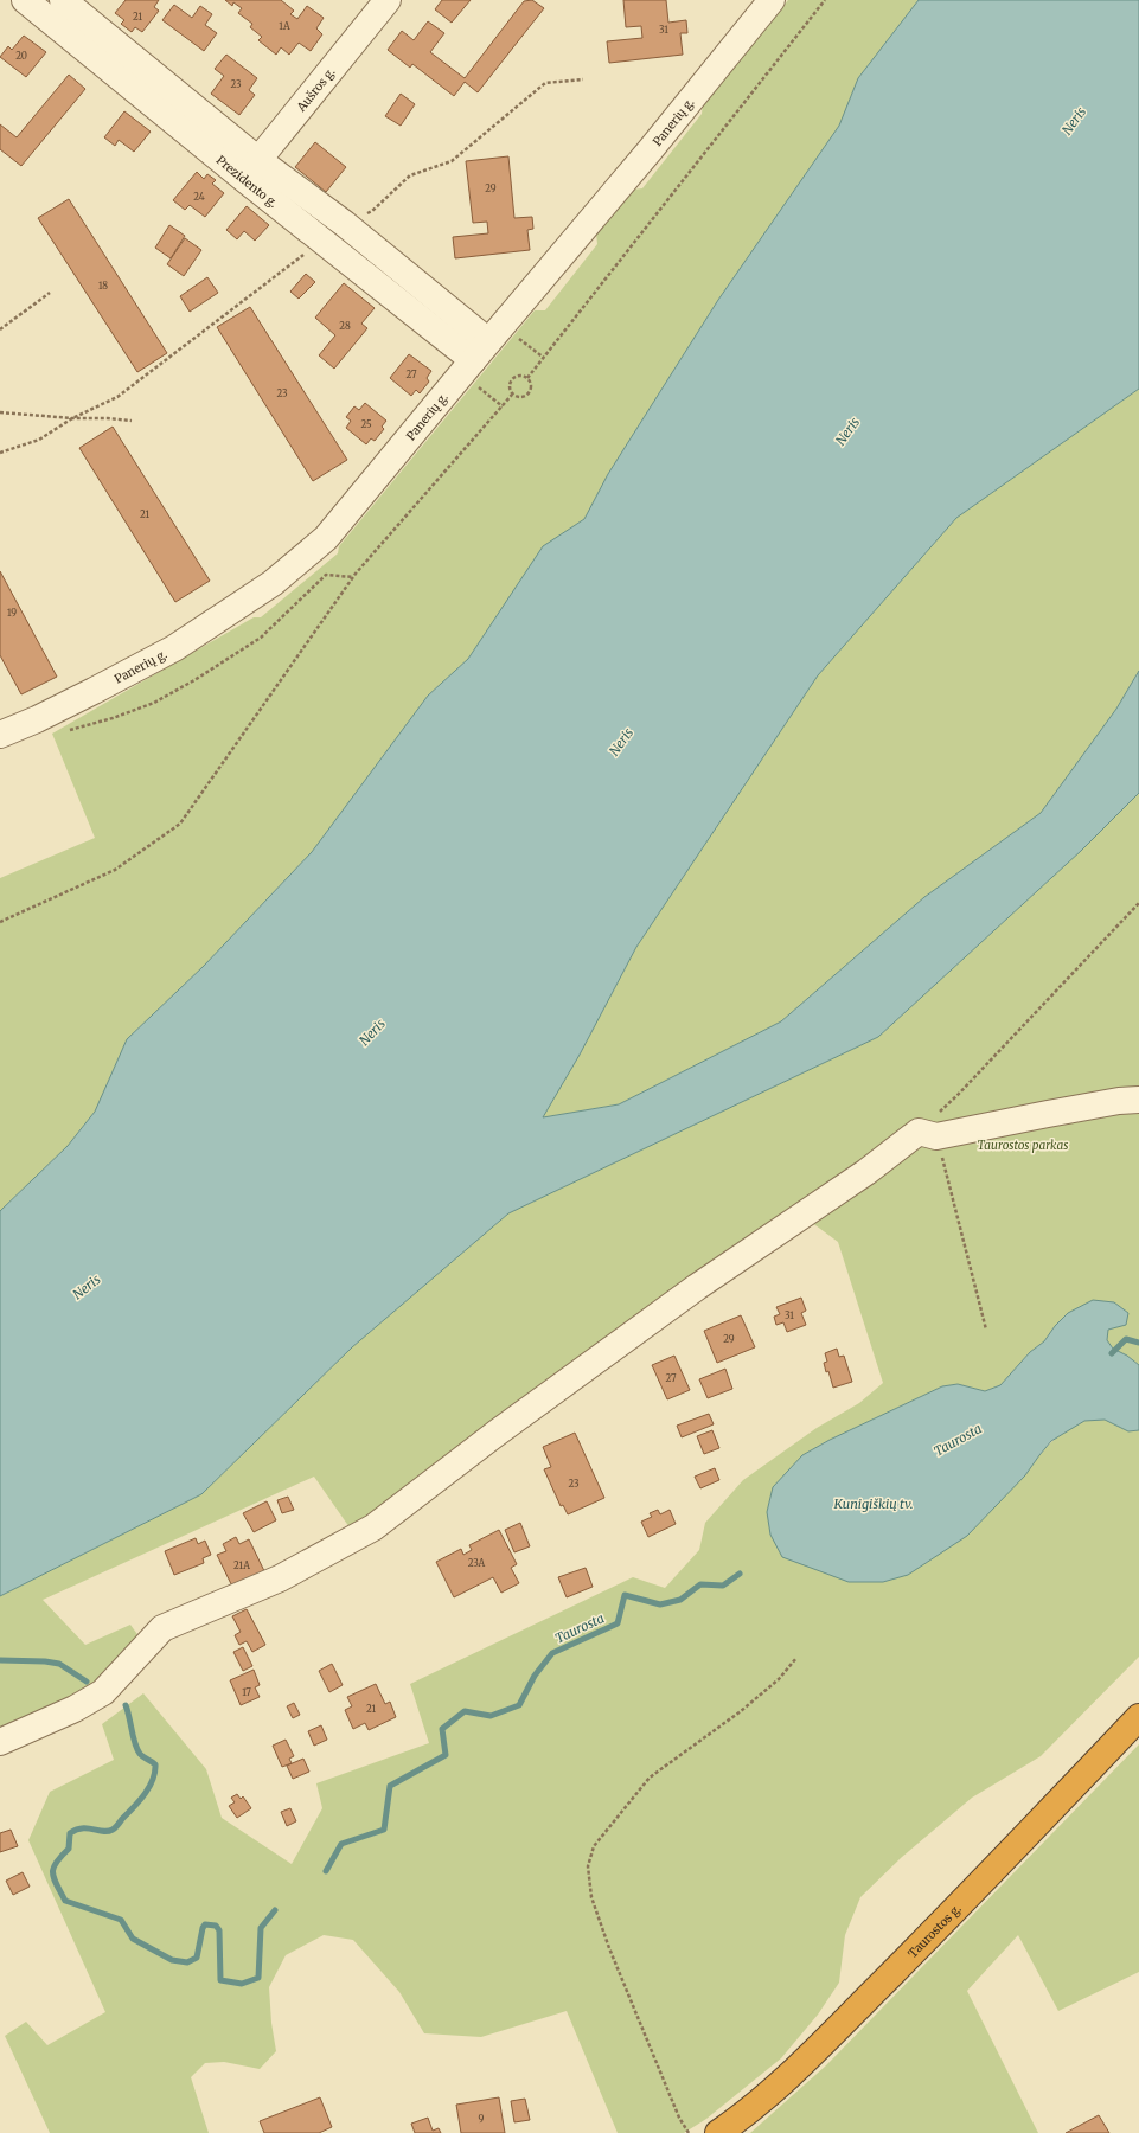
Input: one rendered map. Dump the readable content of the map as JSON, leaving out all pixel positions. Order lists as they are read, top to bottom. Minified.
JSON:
{"streets":{"highway":["Taurostos g."],"street":["Aušros g.","Panerių g.","Prezidento g."]},"crossings":[["Aušros g.","Prezidento g."],["Panerių g.","Prezidento g."]],"water":["Neris","Taurosta","Kunigiškių tv."],"parks":["Taurostos parkas"],"house_numbers":["21","1A","31","20","23","29","24","18","28","27","23","25","21","19","31","29","27","23","23A","21A","17","21","9"]}
